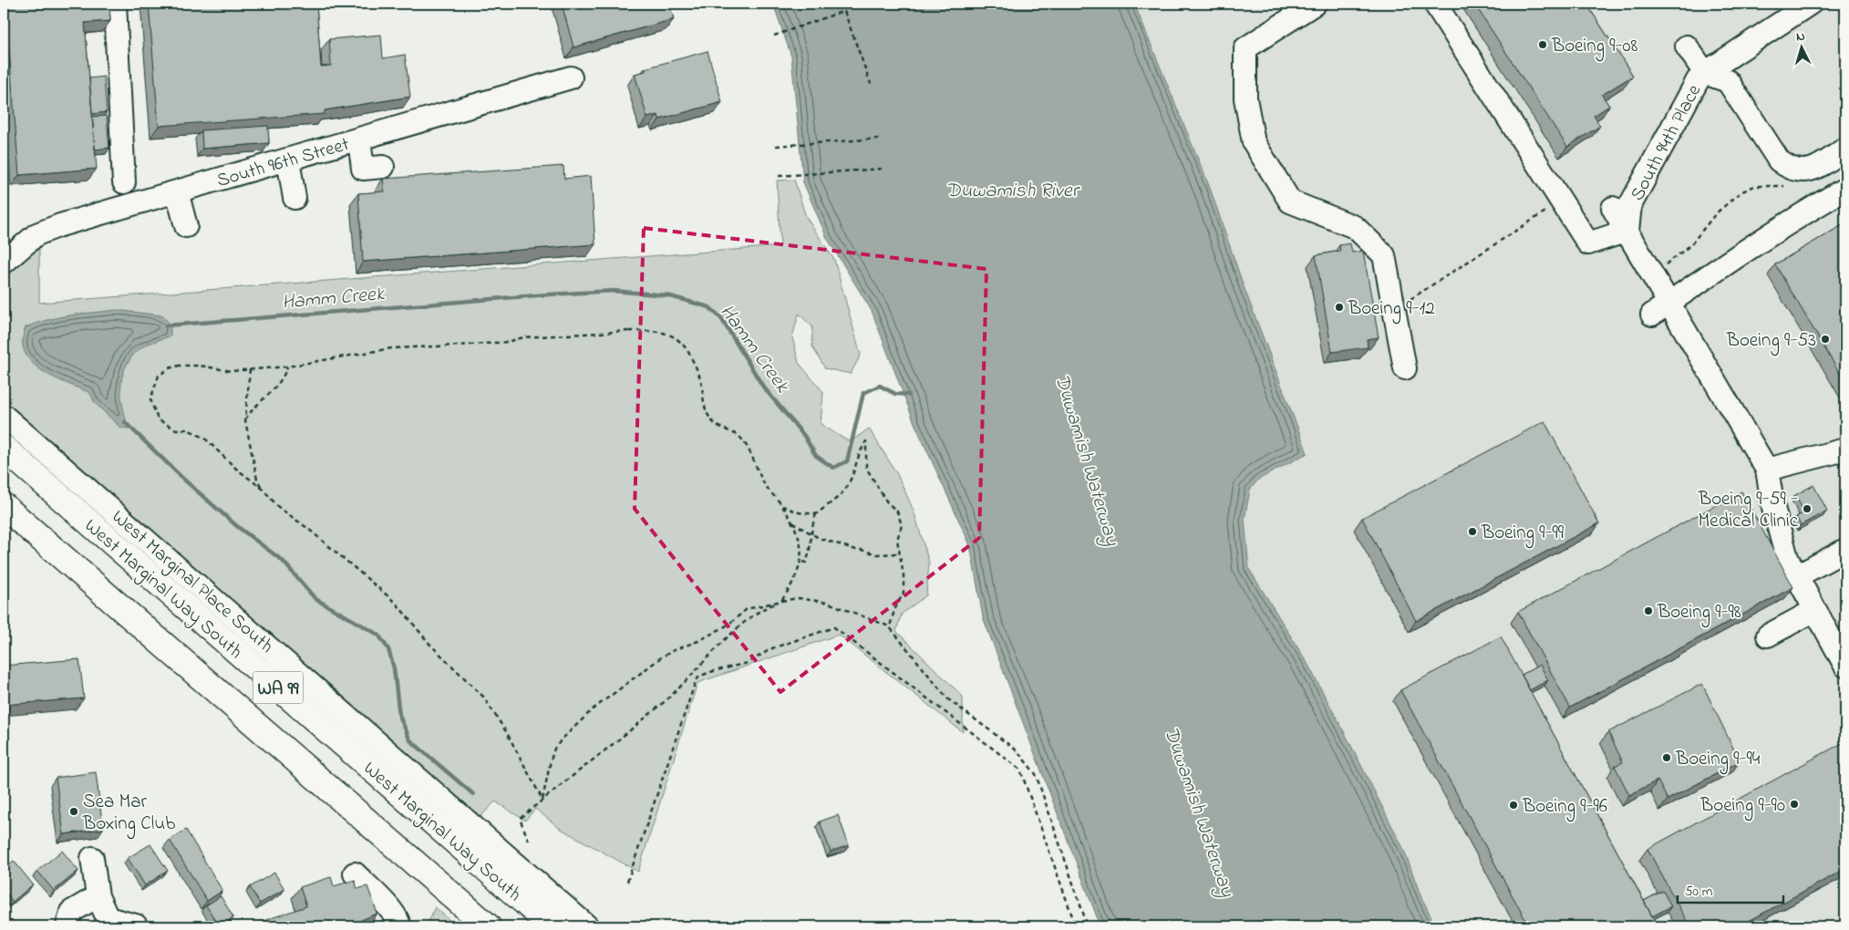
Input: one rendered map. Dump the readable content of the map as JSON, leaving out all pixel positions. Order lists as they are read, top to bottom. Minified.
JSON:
{"streets":{"highway":["West Marginal Way South","WA 99"],"street":["South 94th Place","South 96th Street","West Marginal Place South"]},"water":["Duwamish River","Hamm Creek","Duwamish Waterway"],"places":["Boeing 9-08","Boeing 9-12","Boeing 9-53","Boeing 9-59 - Medical Clinic","Boeing 9-99","Boeing 9-98","Boeing 9-94","Boeing 9-90","Boeing 9-96","Sea Mar Boxing Club"],"scale_bar":"50 m","north":"top"}
